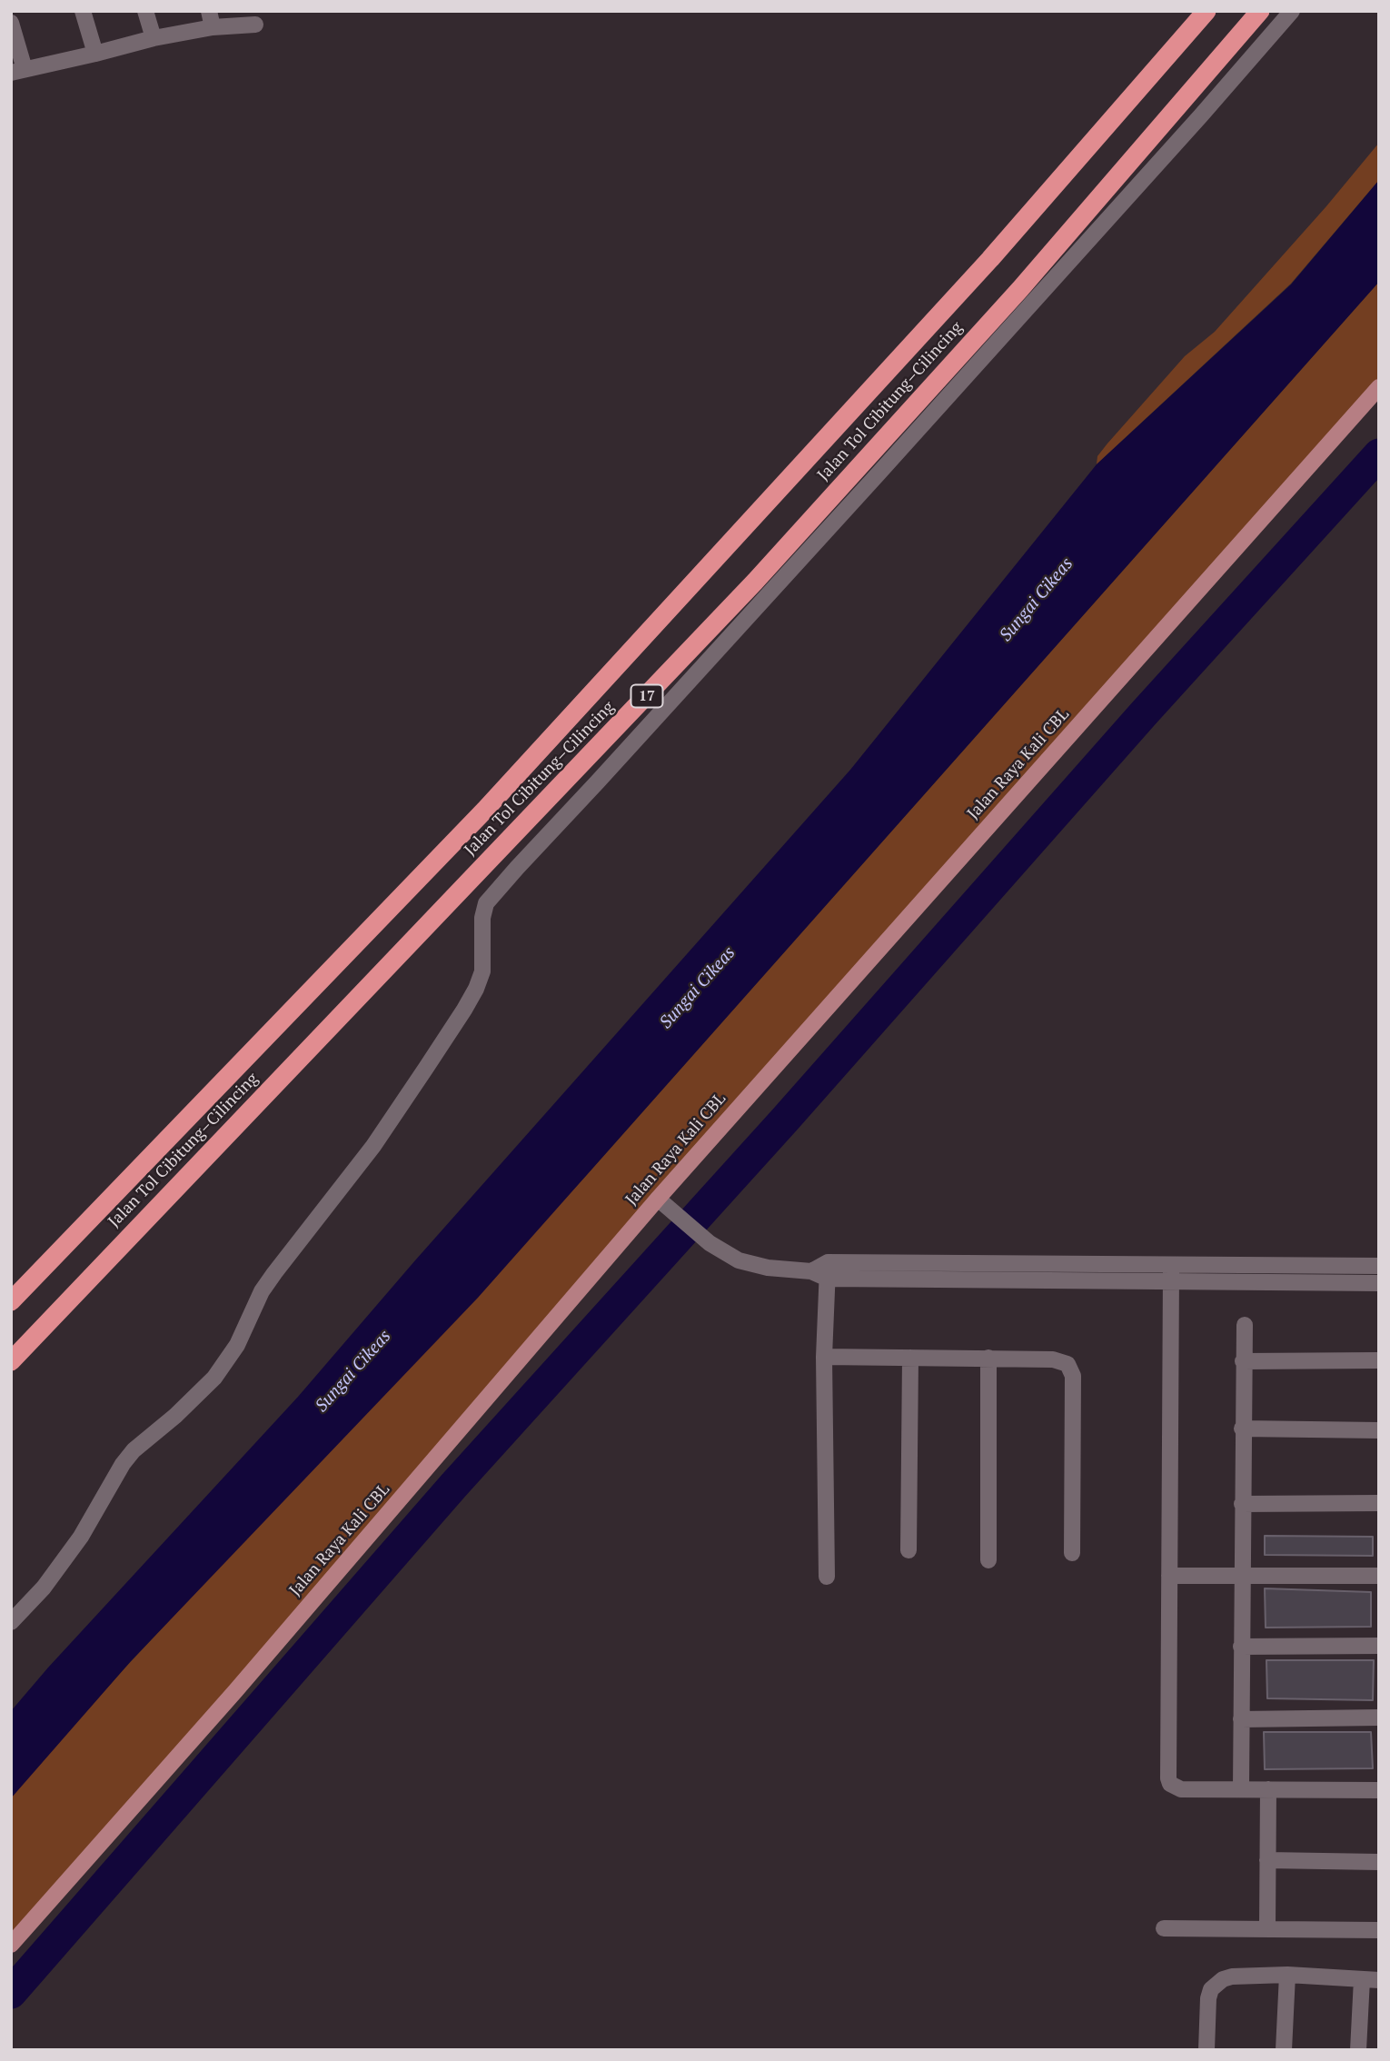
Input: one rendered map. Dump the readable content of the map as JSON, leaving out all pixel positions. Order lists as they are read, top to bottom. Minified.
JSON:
{"streets":{"highway":["Jalan Tol Cibitung–Cilincing","17"],"main road":["Jalan Raya Kali CBL"]},"water":["Sungai Cikeas"]}
